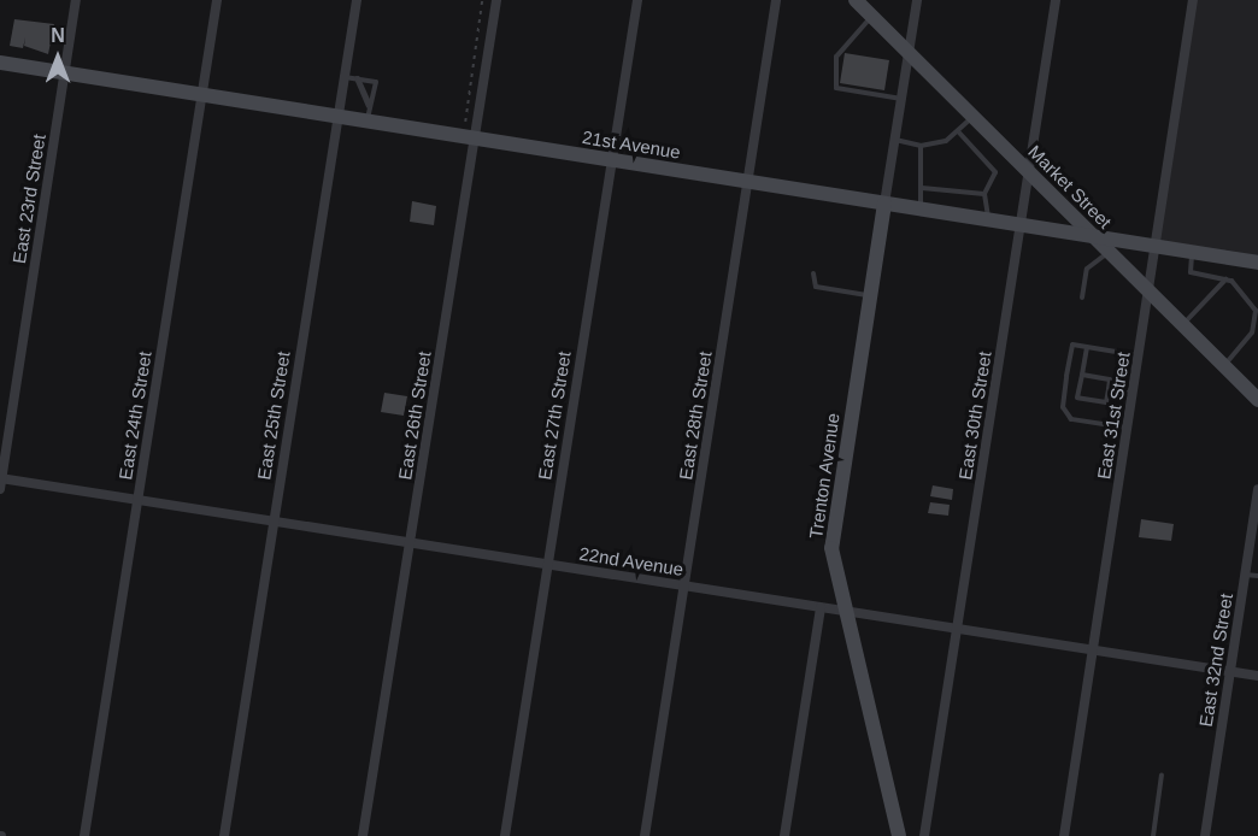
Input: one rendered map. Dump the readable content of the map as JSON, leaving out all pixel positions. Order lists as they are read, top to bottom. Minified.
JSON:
{"streets":{"street":["21st Avenue","Market Street","East 23rd Street","East 24th Street","East 25th Street","East 26th Street","East 27th Street","East 28th Street","East 30th Street","East 31st Street","Trenton Avenue","22nd Avenue","East 32nd Street"]},"crossings":[["21st Avenue","Market Street"],["21st Avenue","East 23rd Street"],["21st Avenue","East 24th Street"],["21st Avenue","East 25th Street"],["21st Avenue","East 26th Street"],["21st Avenue","East 27th Street"],["21st Avenue","East 28th Street"],["21st Avenue","East 30th Street"],["21st Avenue","East 31st Street"],["21st Avenue","Trenton Avenue"],["Market Street","East 30th Street"],["Market Street","East 31st Street"],["East 23rd Street","22nd Avenue"],["East 24th Street","22nd Avenue"],["East 25th Street","22nd Avenue"],["East 26th Street","22nd Avenue"],["East 27th Street","22nd Avenue"],["East 28th Street","22nd Avenue"],["East 30th Street","22nd Avenue"],["East 31st Street","22nd Avenue"],["Trenton Avenue","22nd Avenue"],["22nd Avenue","East 32nd Street"]],"north":"top"}
